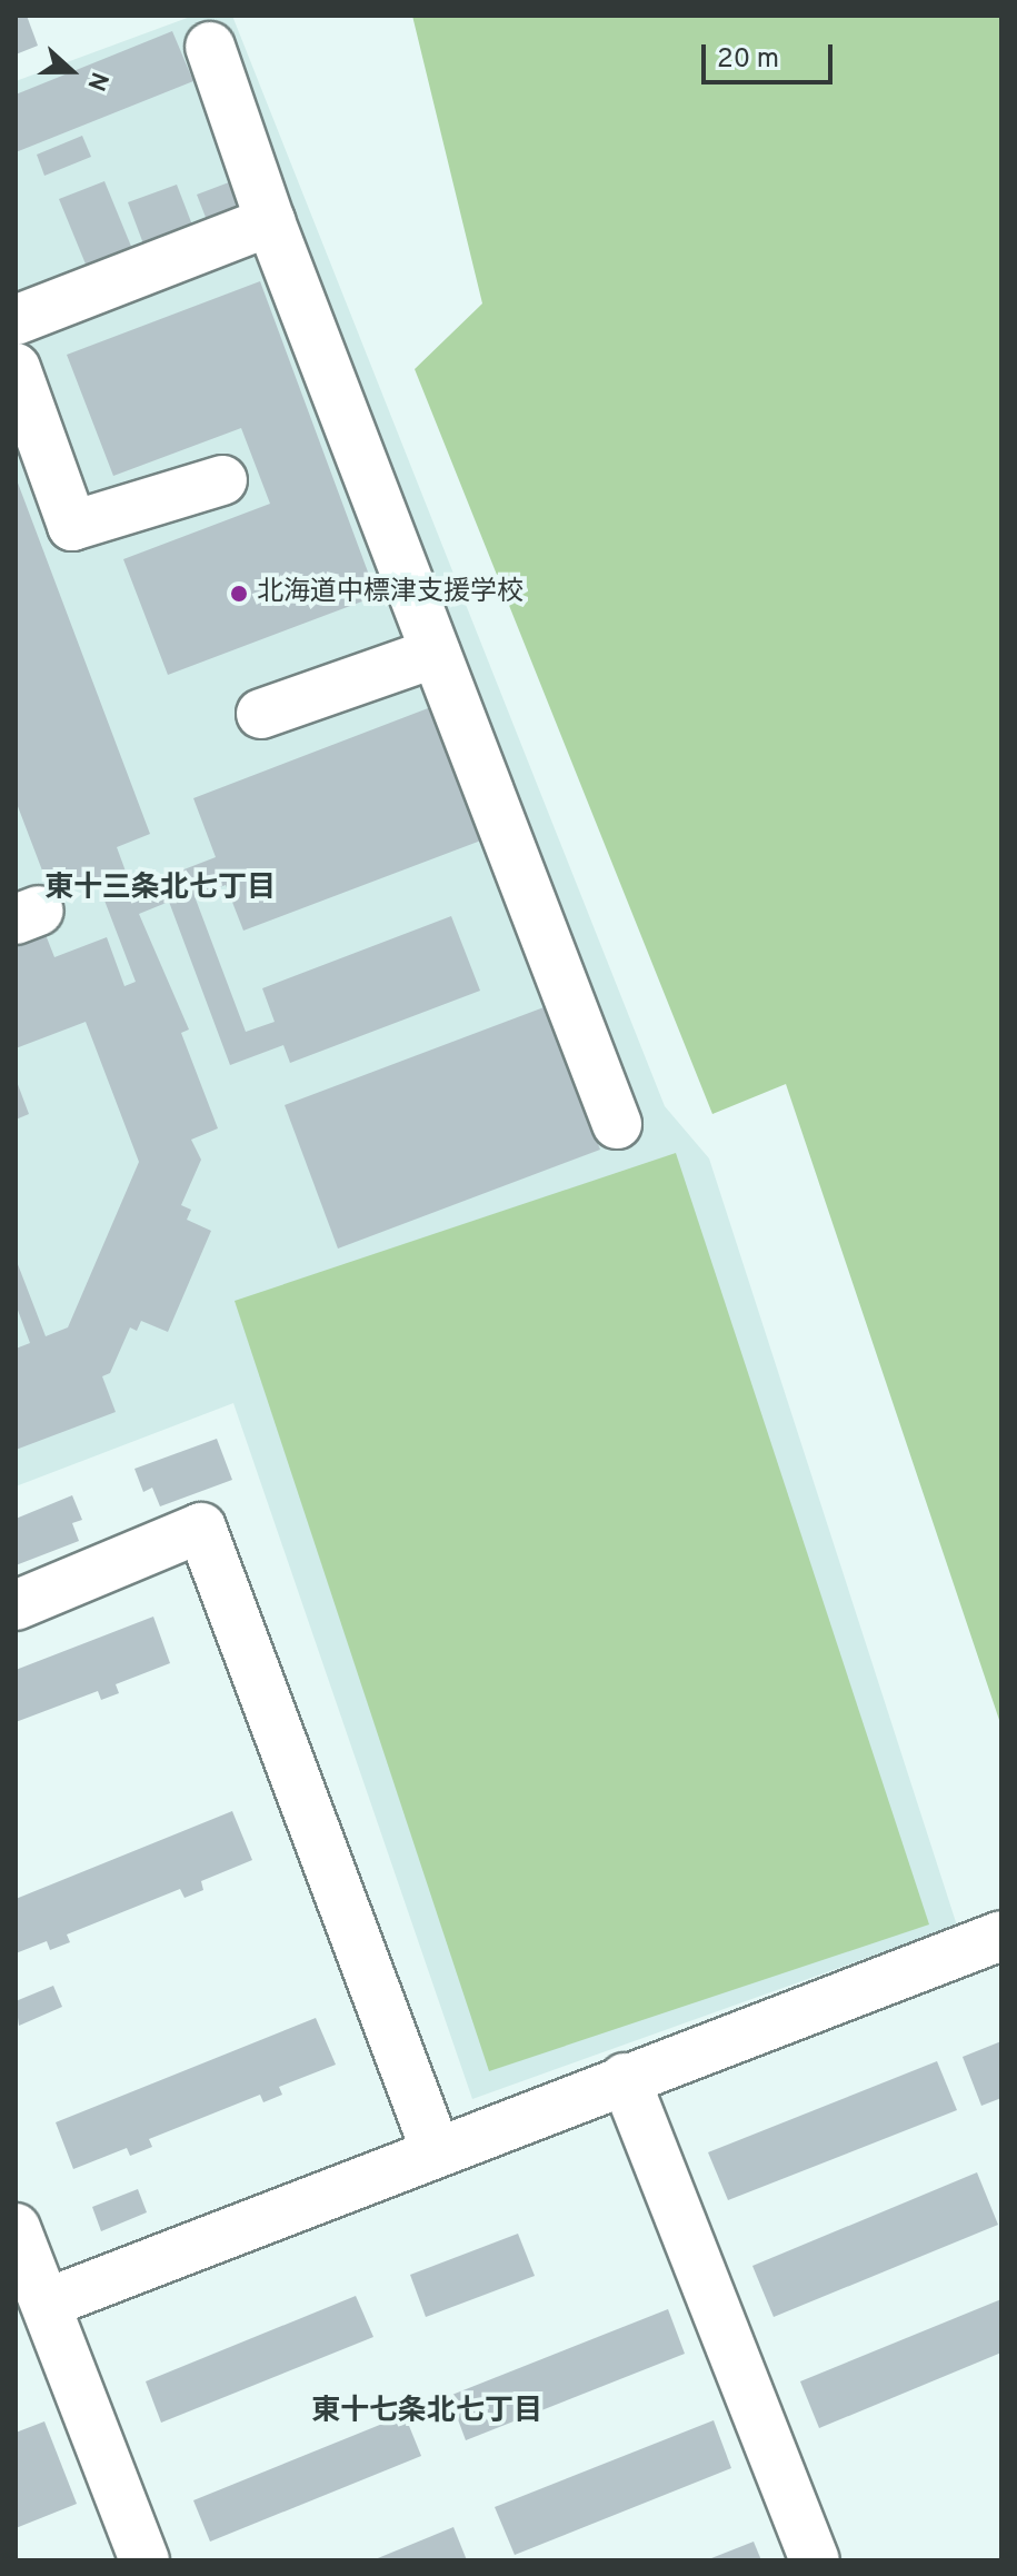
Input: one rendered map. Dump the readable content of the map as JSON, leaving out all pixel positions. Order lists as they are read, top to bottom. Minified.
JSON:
{"districts":["東十三条北七丁目","東十七条北七丁目"],"places":["北海道中標津支援学校"],"scale_bar":"20 m","north":"right"}
